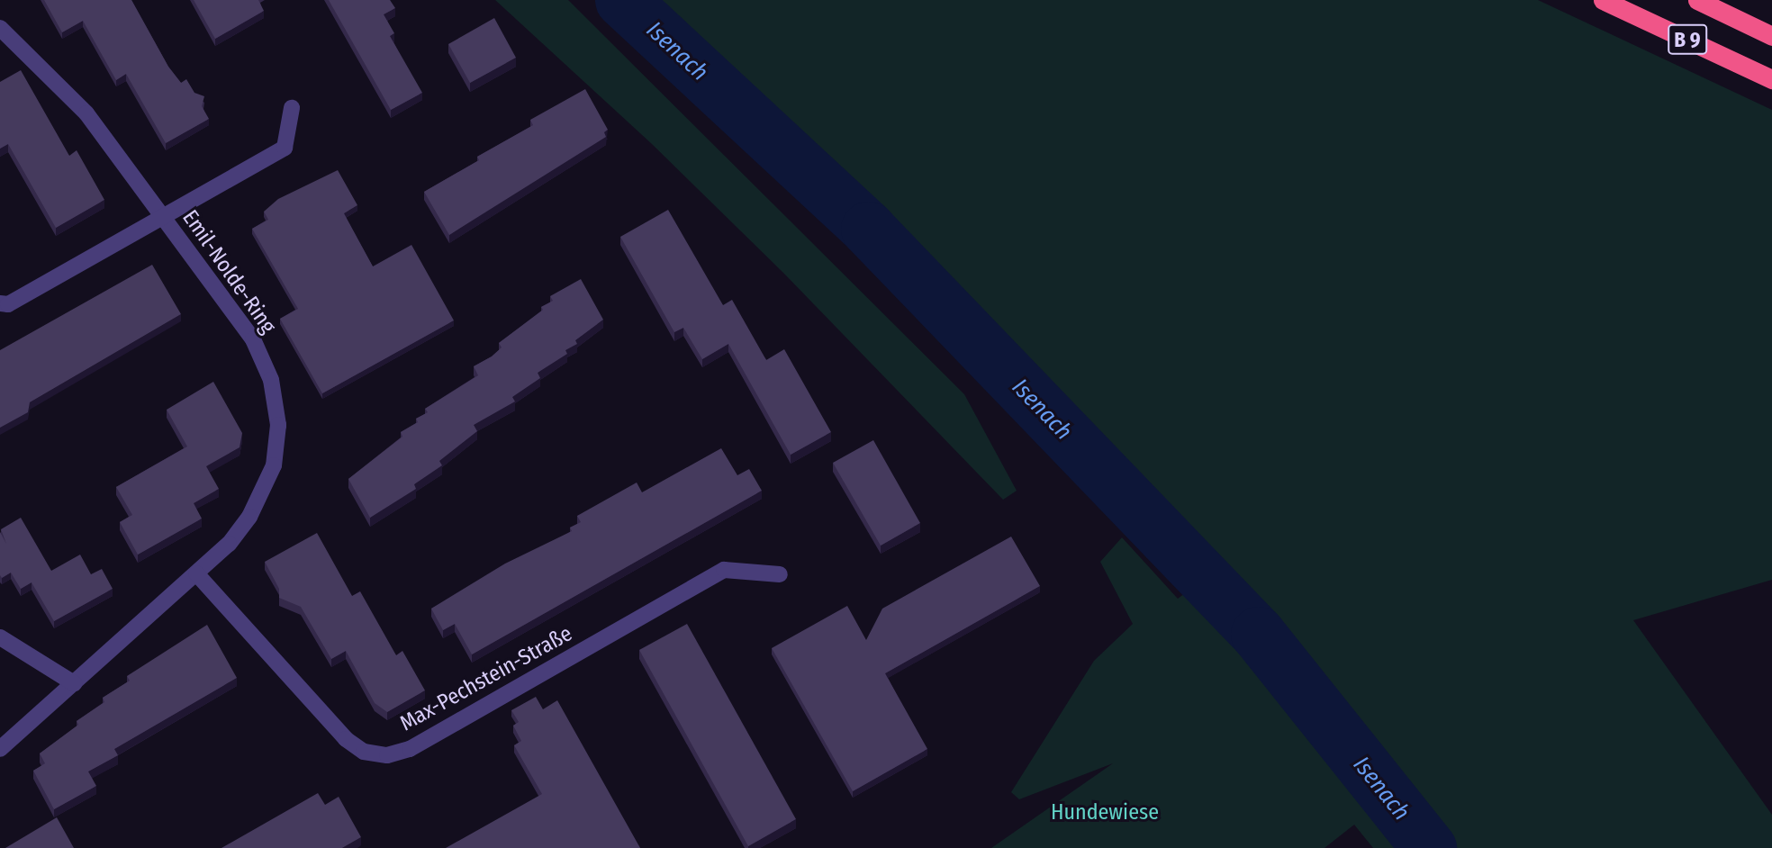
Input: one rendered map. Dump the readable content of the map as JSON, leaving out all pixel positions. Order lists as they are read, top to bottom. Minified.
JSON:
{"streets":{"highway":["B 9"],"street":["Emil-Nolde-Ring","Max-Pechstein-Straße"]},"crossings":[["Emil-Nolde-Ring","Max-Pechstein-Straße"]],"water":["Isenach"],"parks":["Hundewiese"]}
